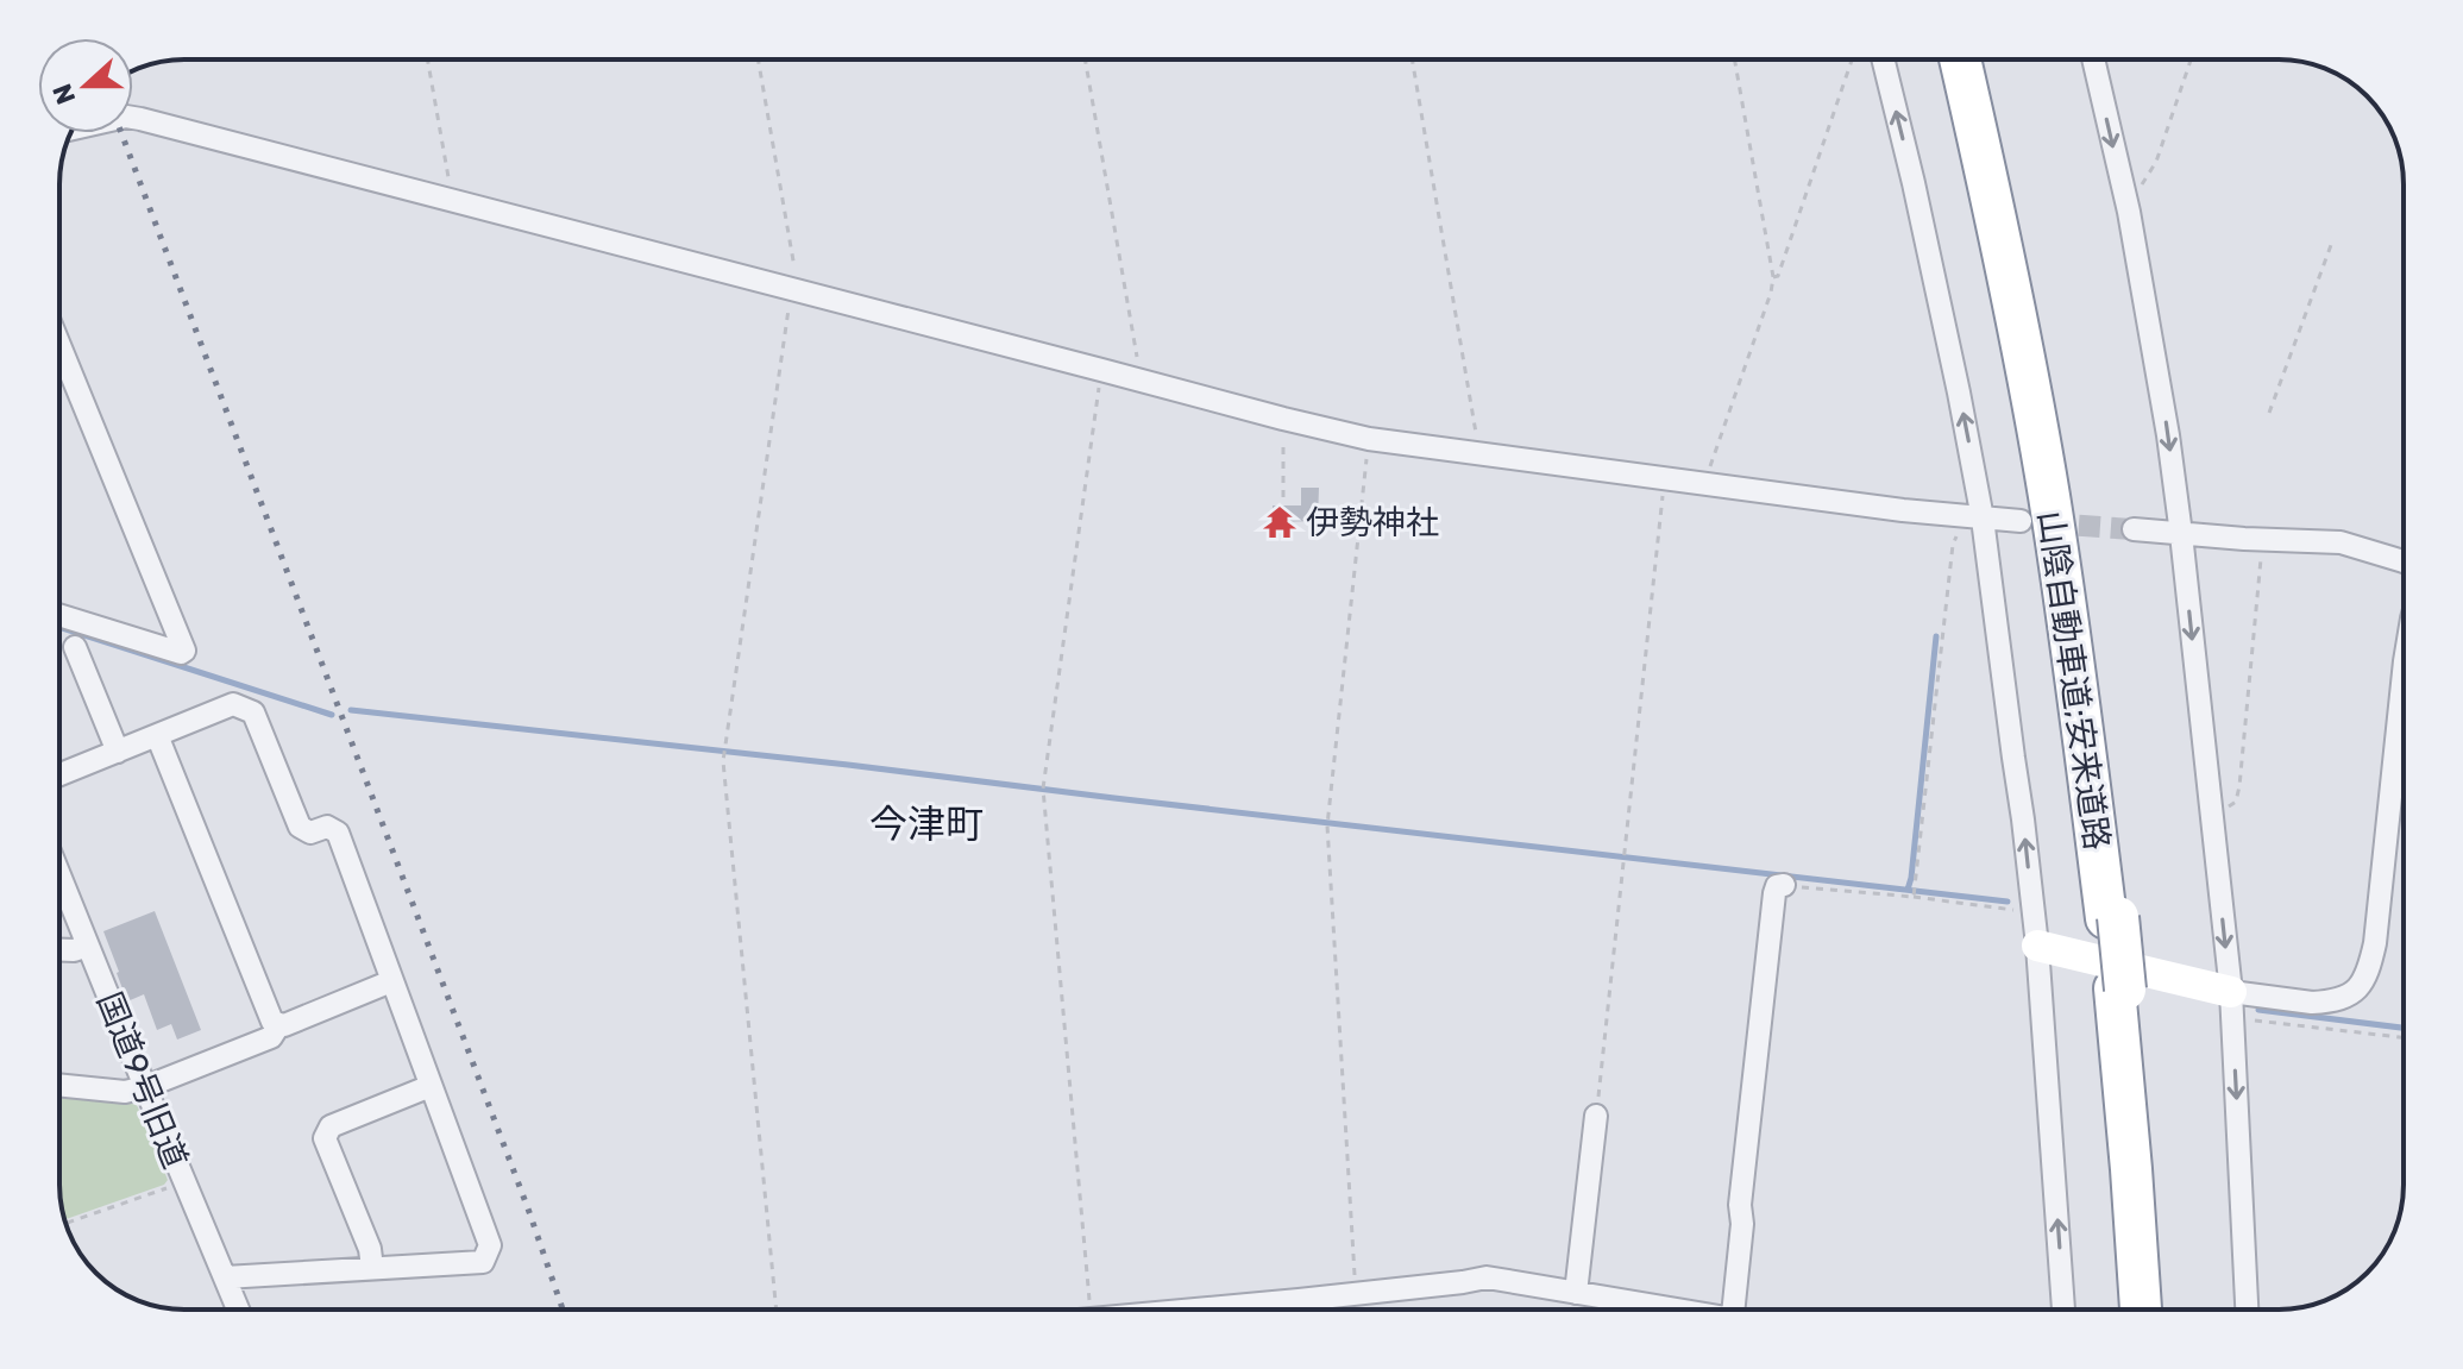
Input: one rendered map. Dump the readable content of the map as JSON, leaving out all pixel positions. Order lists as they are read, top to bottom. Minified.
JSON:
{"streets":{"highway":["山陰自動車道;安来道路"],"street":["国道9号旧道"]},"districts":["今津町"],"places":{"temple":["伊勢神社"]},"north":"left"}
